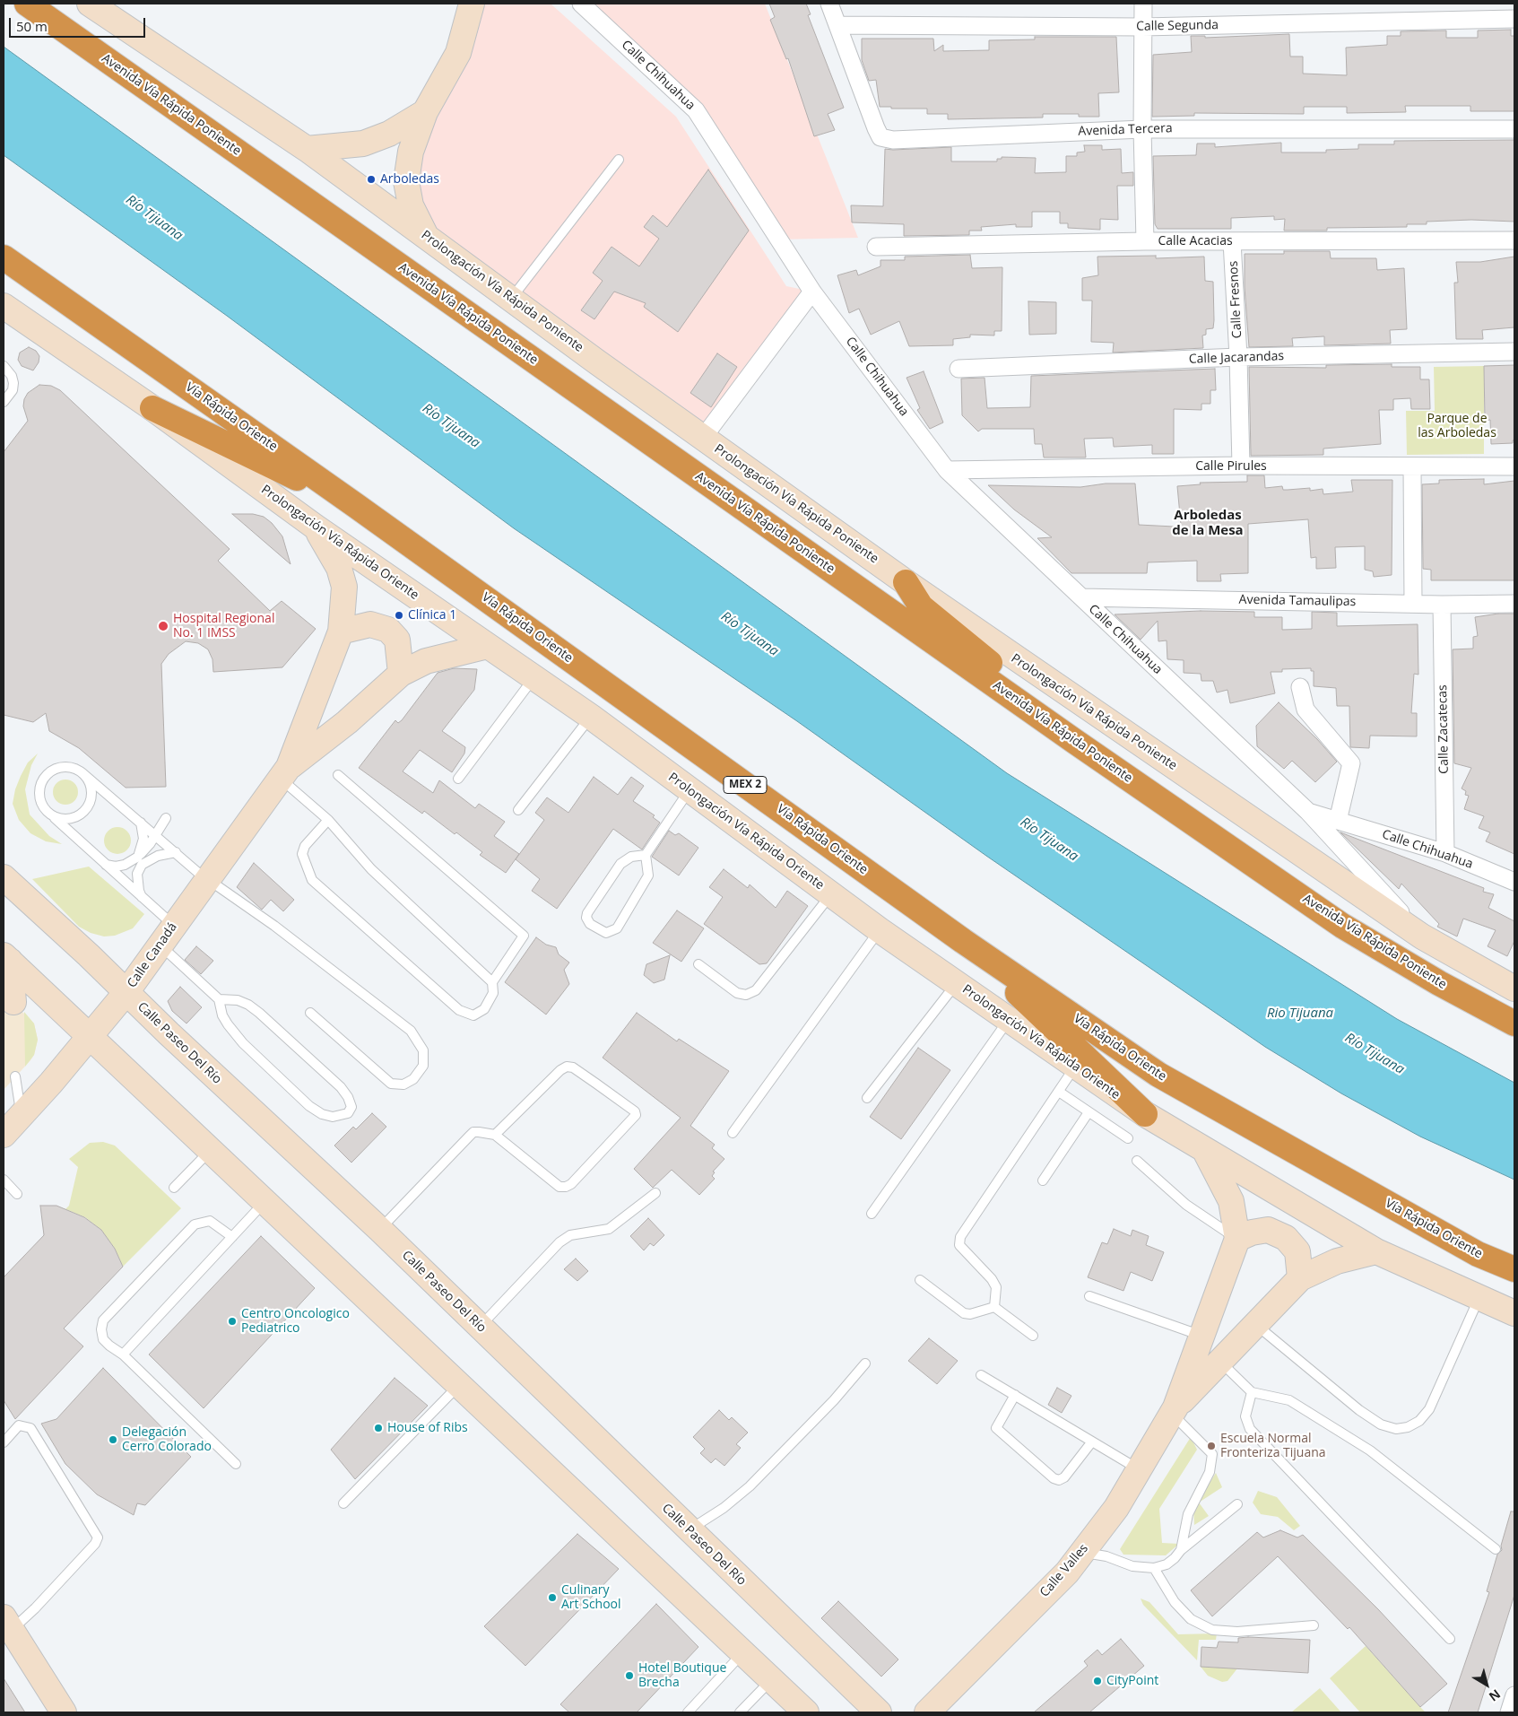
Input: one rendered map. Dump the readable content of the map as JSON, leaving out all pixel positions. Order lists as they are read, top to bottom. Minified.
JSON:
{"streets":{"highway":["Avenida Vía Rápida Poniente","Vía Rápida Oriente","MEX 2"],"main road":["Prolongación Vía Rápida Poniente","Prolongación Vía Rápida Oriente","Calle Canadá","Calle Paseo Del Río","Calle Valles"],"street":["Calle Segunda","Calle Chihuahua","Avenida Tercera","Calle Acacias","Calle Fresnos","Calle Jacarandas","Calle Pirules","Avenida Tamaulipas","Calle Zacatecas"]},"crossings":[["Calle Segunda","Avenida Tercera"],["Calle Chihuahua","Calle Pirules"],["Calle Chihuahua","Avenida Tamaulipas"],["Calle Chihuahua","Calle Zacatecas"],["Calle Acacias","Calle Fresnos"],["Calle Fresnos","Calle Jacarandas"],["Calle Fresnos","Calle Pirules"],["Prolongación Vía Rápida Oriente","Calle Canadá"],["Prolongación Vía Rápida Oriente","Calle Valles"],["Avenida Tamaulipas","Calle Zacatecas"],["Calle Canadá","Calle Paseo Del Río"]],"districts":["Arboledas de la Mesa"],"water":["Río Tijuana","Rio Tijuana"],"parks":["Parque de las Arboledas"],"places":["Arboledas","Clínica 1","Hospital Regional No. 1 IMSS","Centro Oncologico Pediatrico","House of Ribs","Delegación Cerro Colorado","Escuela Normal Fronteriza Tijuana","Culinary Art School","Hotel Boutique Brecha","CityPoint"],"scale_bar":"50 m","north":"bottom right"}
